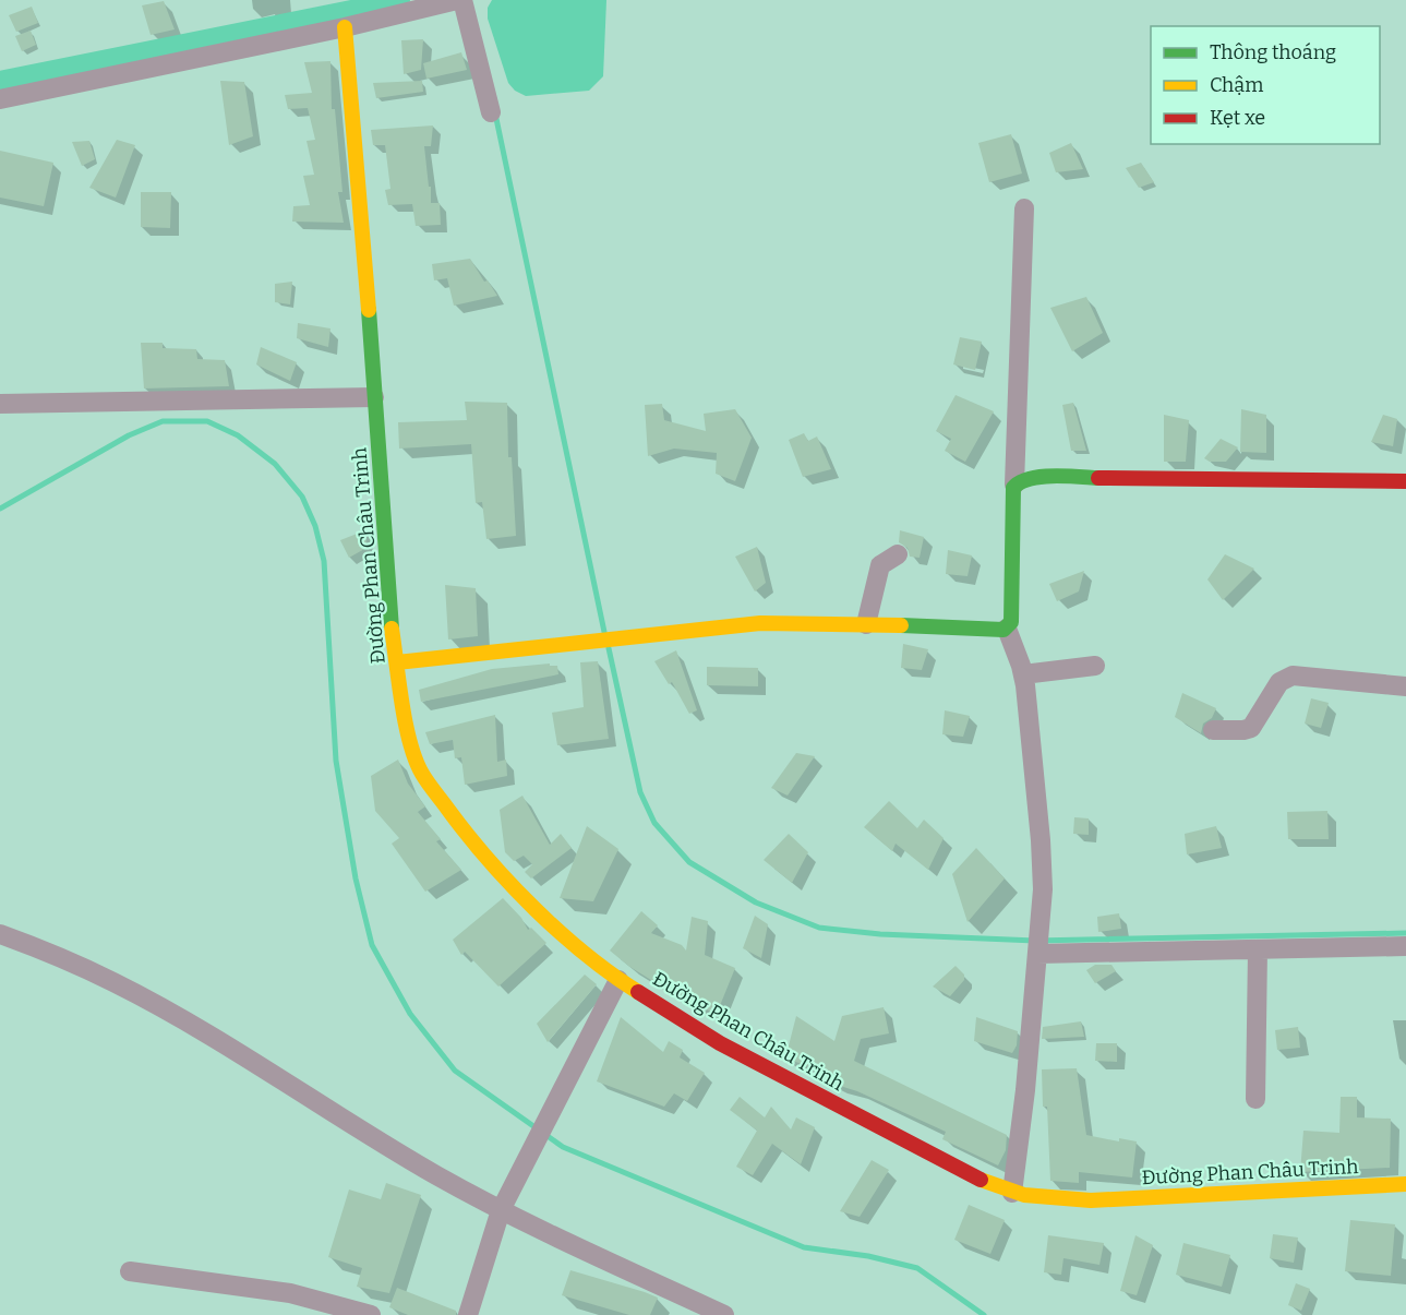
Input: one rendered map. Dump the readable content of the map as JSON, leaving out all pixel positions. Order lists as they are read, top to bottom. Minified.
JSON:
{"streets":{"street":["Đường Phan Châu Trinh"]},"legend":["Thông thoáng","Chậm","Kẹt xe"]}
